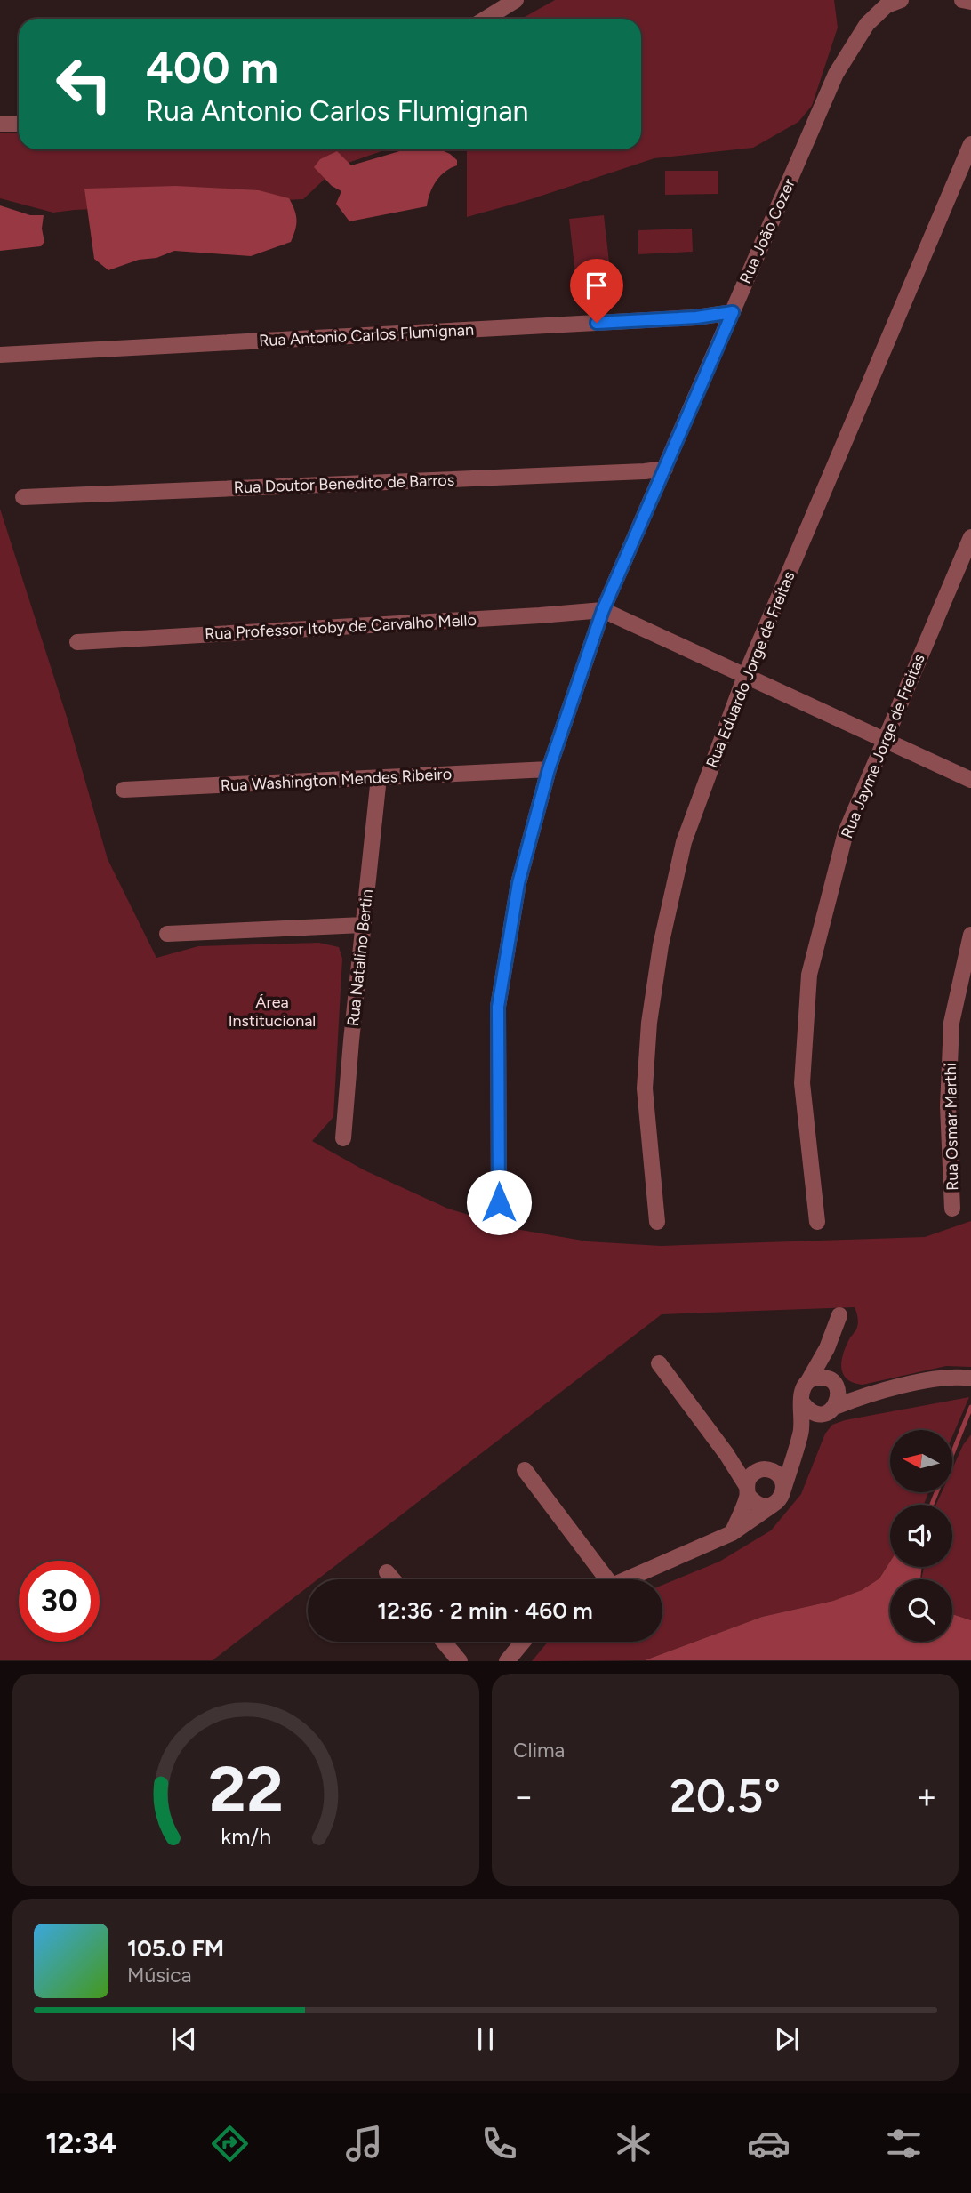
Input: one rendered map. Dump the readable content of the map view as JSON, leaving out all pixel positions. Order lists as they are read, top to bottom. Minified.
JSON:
{"streets":{"street":["Rua João Cozer","Rua Antonio Carlos Flumignan","Rua Doutor Benedito de Barros","Rua Professor Itoby de Carvalho Mello","Rua Eduardo Jorge de Freitas","Rua Jayme Jorge de Freitas","Rua Washington Mendes Ribeiro","Rua Natalino Bertin","Rua Osmar Marthi"]},"crossings":[["Rua João Cozer","Rua Antonio Carlos Flumignan"],["Rua João Cozer","Rua Doutor Benedito de Barros"],["Rua João Cozer","Rua Professor Itoby de Carvalho Mello"],["Rua João Cozer","Rua Washington Mendes Ribeiro"],["Rua Washington Mendes Ribeiro","Rua Natalino Bertin"]],"parks":["Área Institucional"],"north":"left","page":{"turn":["400 m","Rua Antonio Carlos Flumignan"],"limit":"30","trip":"12:36 · 2 min · 460 m","tile":"Clima","heat":["−","20.5°","+"],"song":["105.0 FM","Música"],"tabs":"12:34","gauge":["22","km/h"]}}
